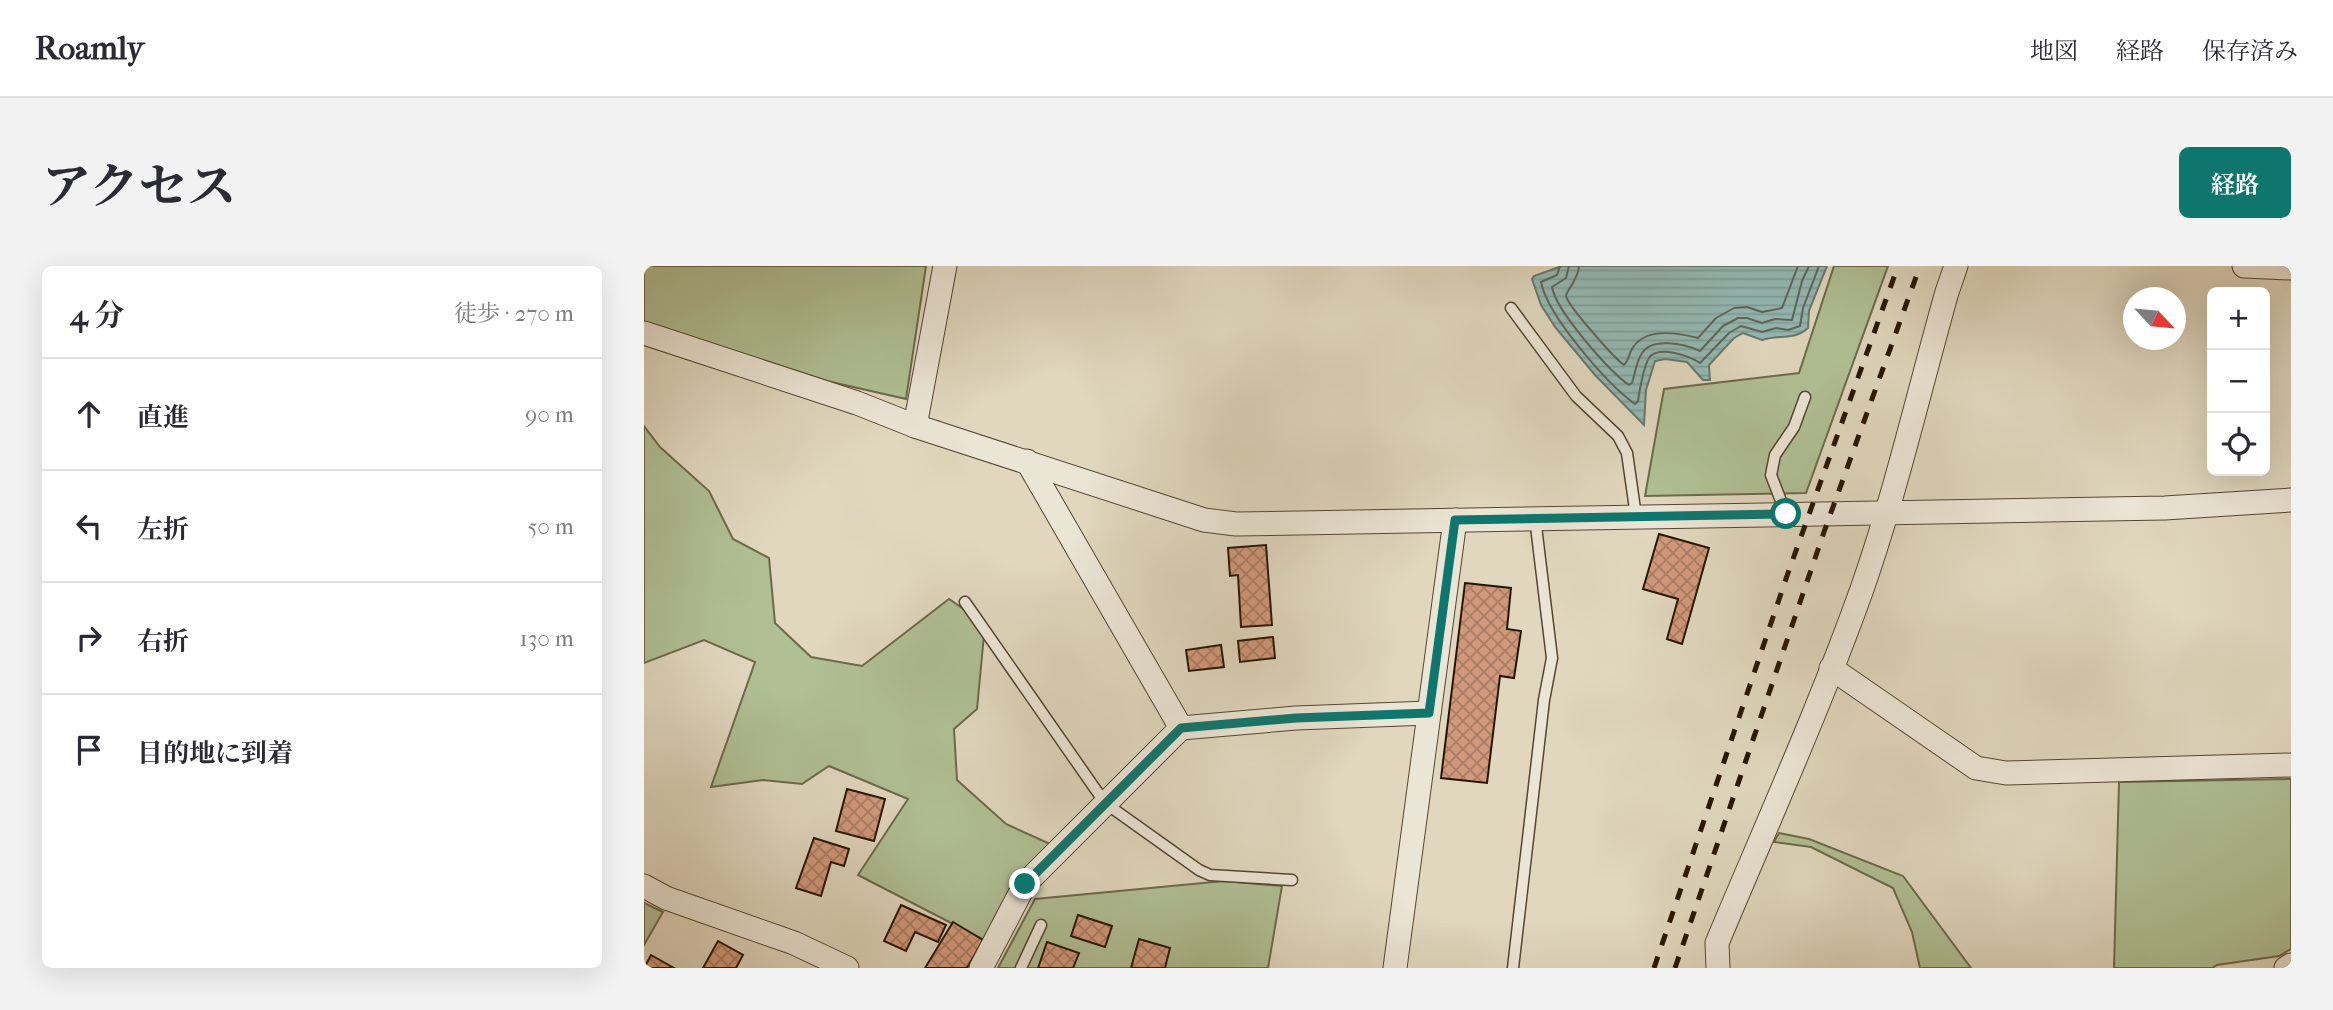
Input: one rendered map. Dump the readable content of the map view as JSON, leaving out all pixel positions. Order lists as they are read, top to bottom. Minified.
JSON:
{"north":"bottom right","page":{"header":"Roamly","nav":["地図","経路","保存済み"],"title":"アクセス","buttons":"経路","heading":["4 分","徒歩 · 270 m"],"map_buttons":["+","−"],"list":[["直進","90 m"],["左折","50 m"],["右折","130 m"],"目的地に到着"]}}
